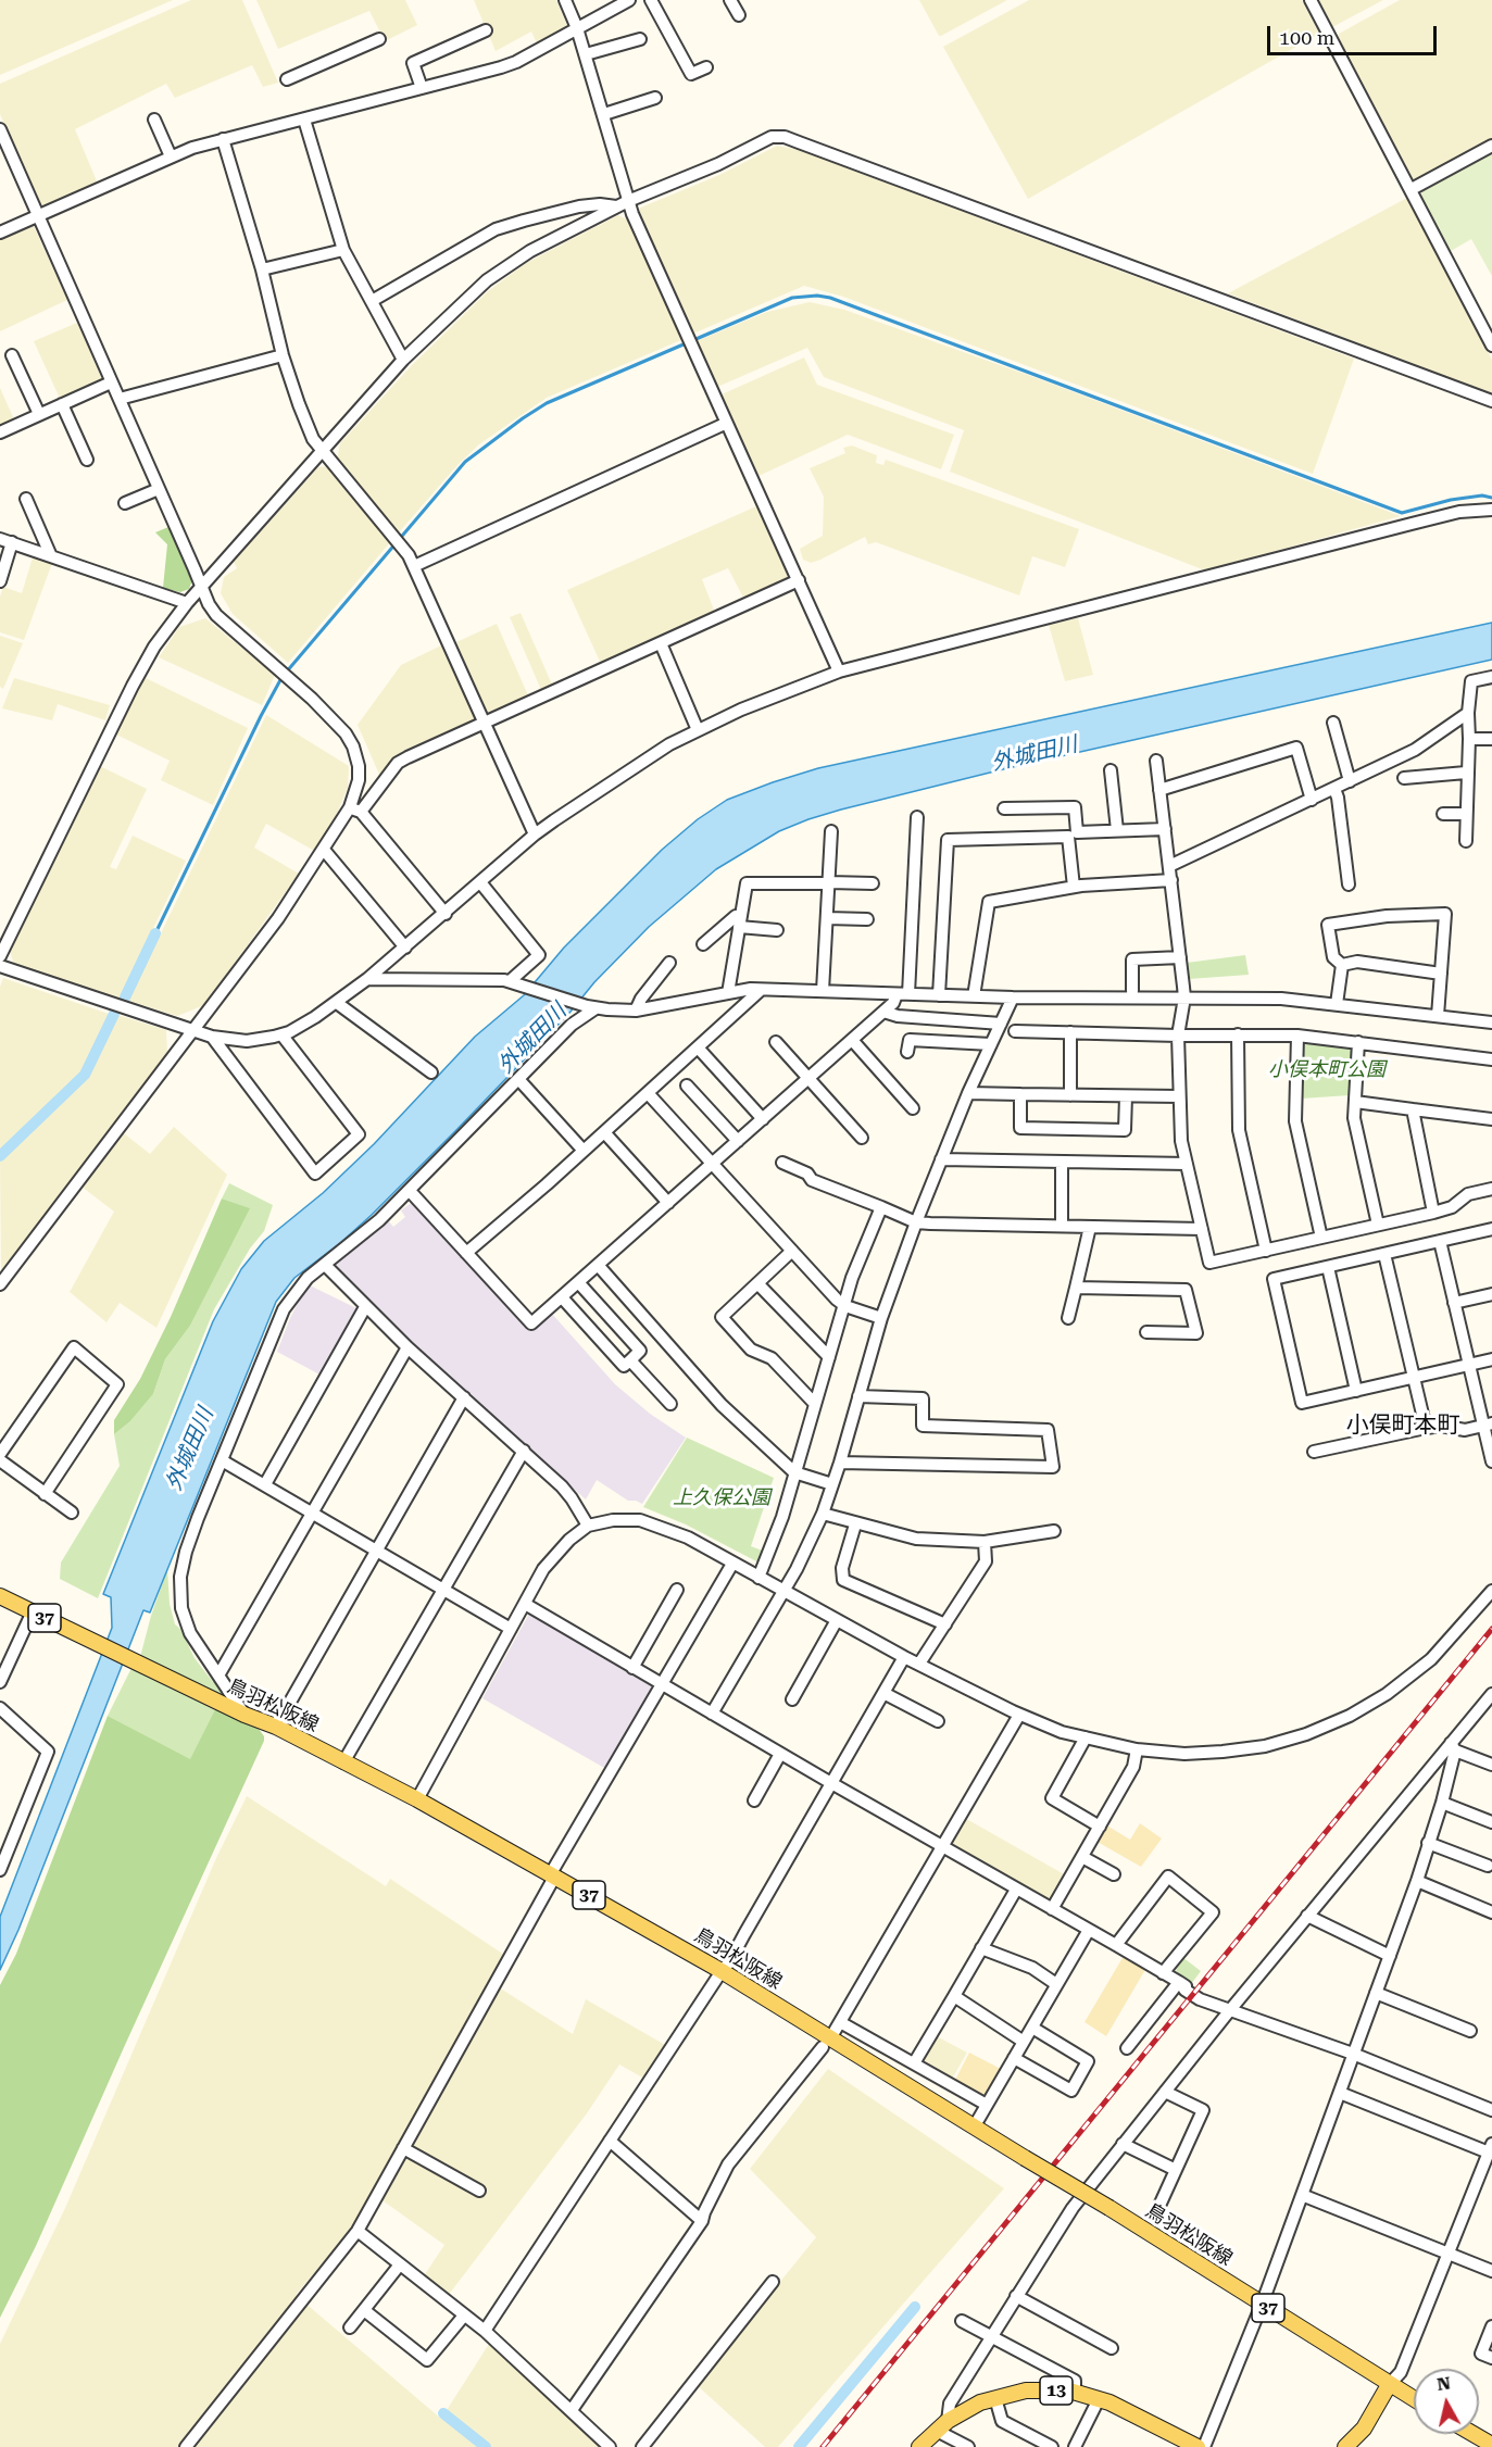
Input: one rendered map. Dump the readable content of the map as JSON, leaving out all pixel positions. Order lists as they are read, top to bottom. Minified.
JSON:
{"streets":{"main road":["37","鳥羽松阪線","13"]},"districts":["小俣町本町"],"water":["外城田川"],"parks":["小俣本町公園","上久保公園"],"scale_bar":"100 m","north":"top"}
